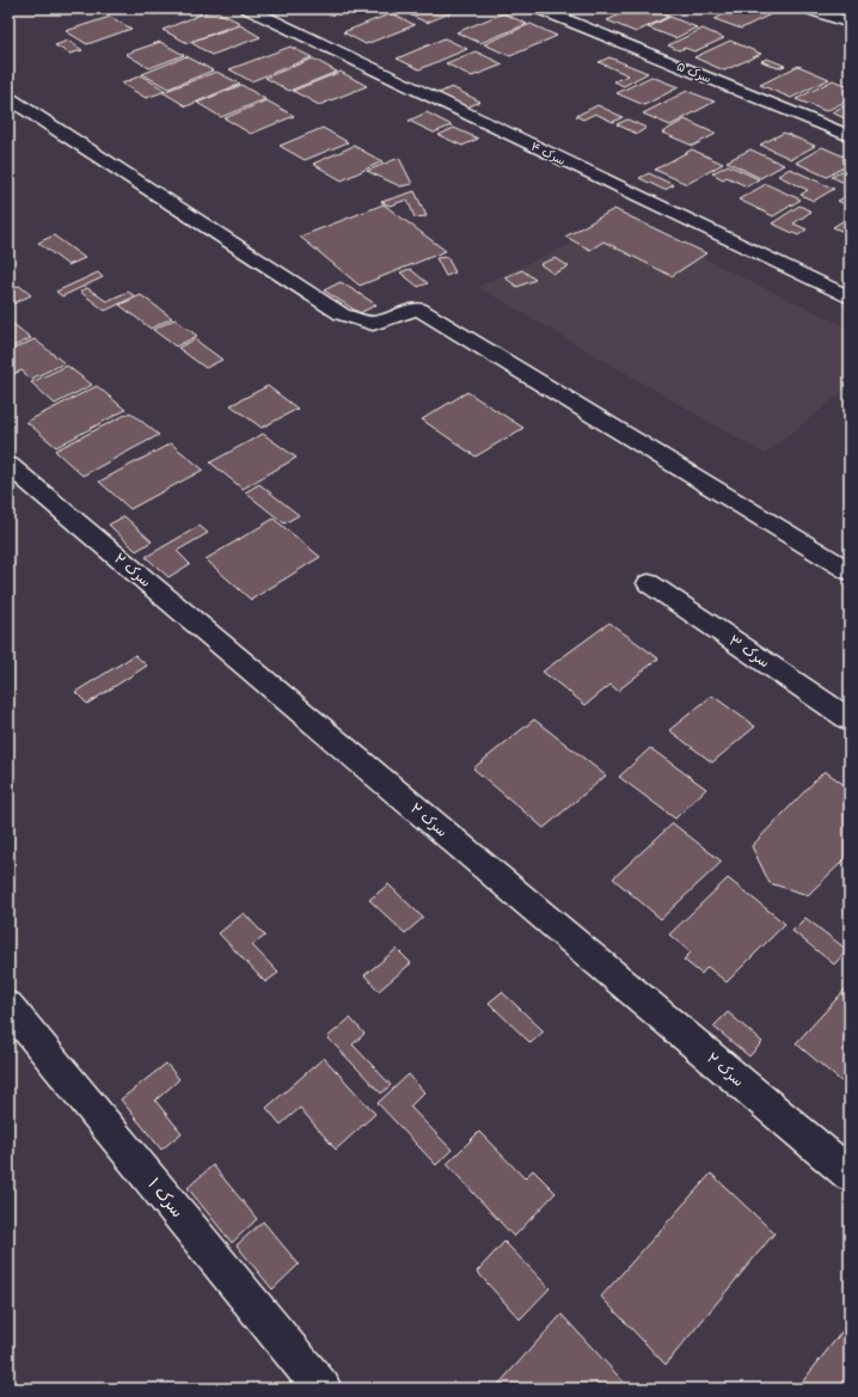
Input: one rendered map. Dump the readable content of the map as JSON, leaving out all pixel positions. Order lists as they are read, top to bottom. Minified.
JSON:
{"streets":{"street":["سرک ۵","سرک ۴","سرک ۲","سرک ۳","سرک ۱"]}}
